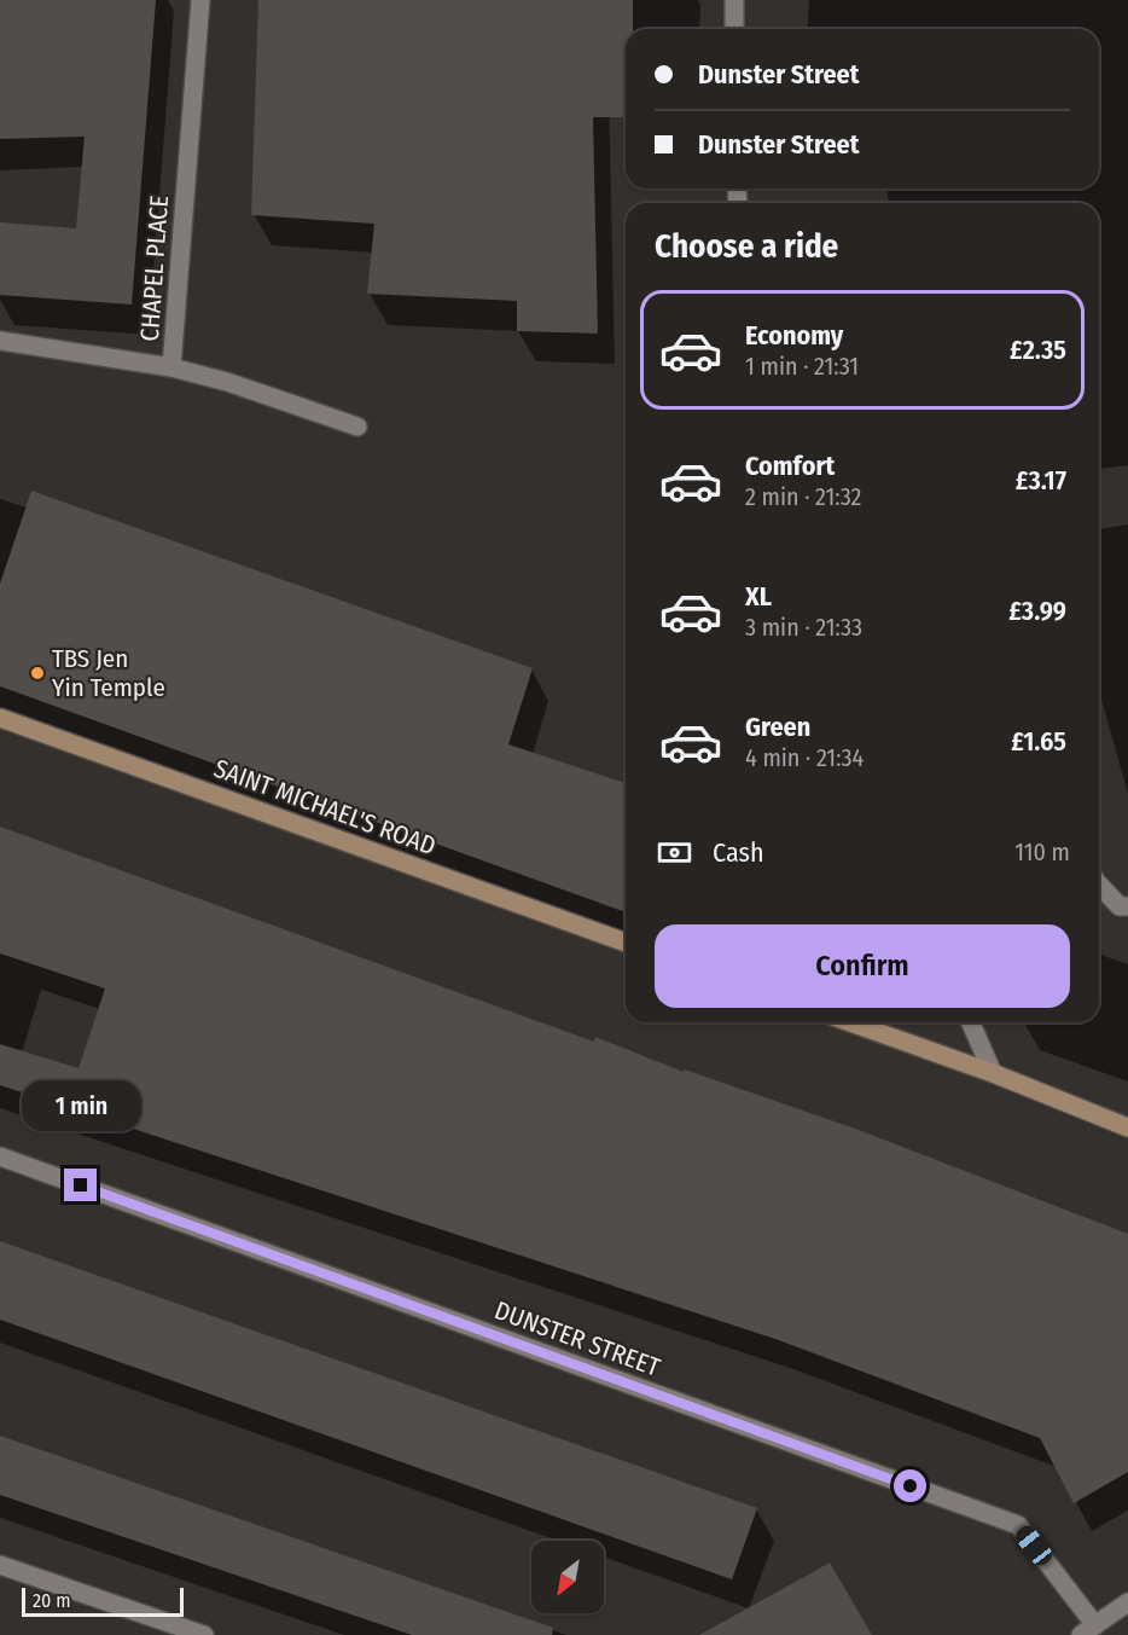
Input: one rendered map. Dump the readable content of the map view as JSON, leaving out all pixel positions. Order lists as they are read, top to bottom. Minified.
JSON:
{"streets":{"street":["CHAPEL PLACE","SAINT MICHAEL'S ROAD","DUNSTER STREET"]},"places":["TBS Jen Yin Temple"],"scale_bar":"20 m","north":"bottom left","page":{"banner":["Dunster Street","Dunster Street"],"heading":"Choose a ride","list":[{"name":"Economy","note":"1 min · 21:31","value":"£2.35"},{"name":"Comfort","note":"2 min · 21:32","value":"£3.17"},{"name":"XL","note":"3 min · 21:33","value":"£3.99"},{"name":"Green","note":"4 min · 21:34","value":"£1.65"}],"pay":["Cash","110 m"],"buttons":"Confirm","bubble":"1 min","scale":"20 m"}}
